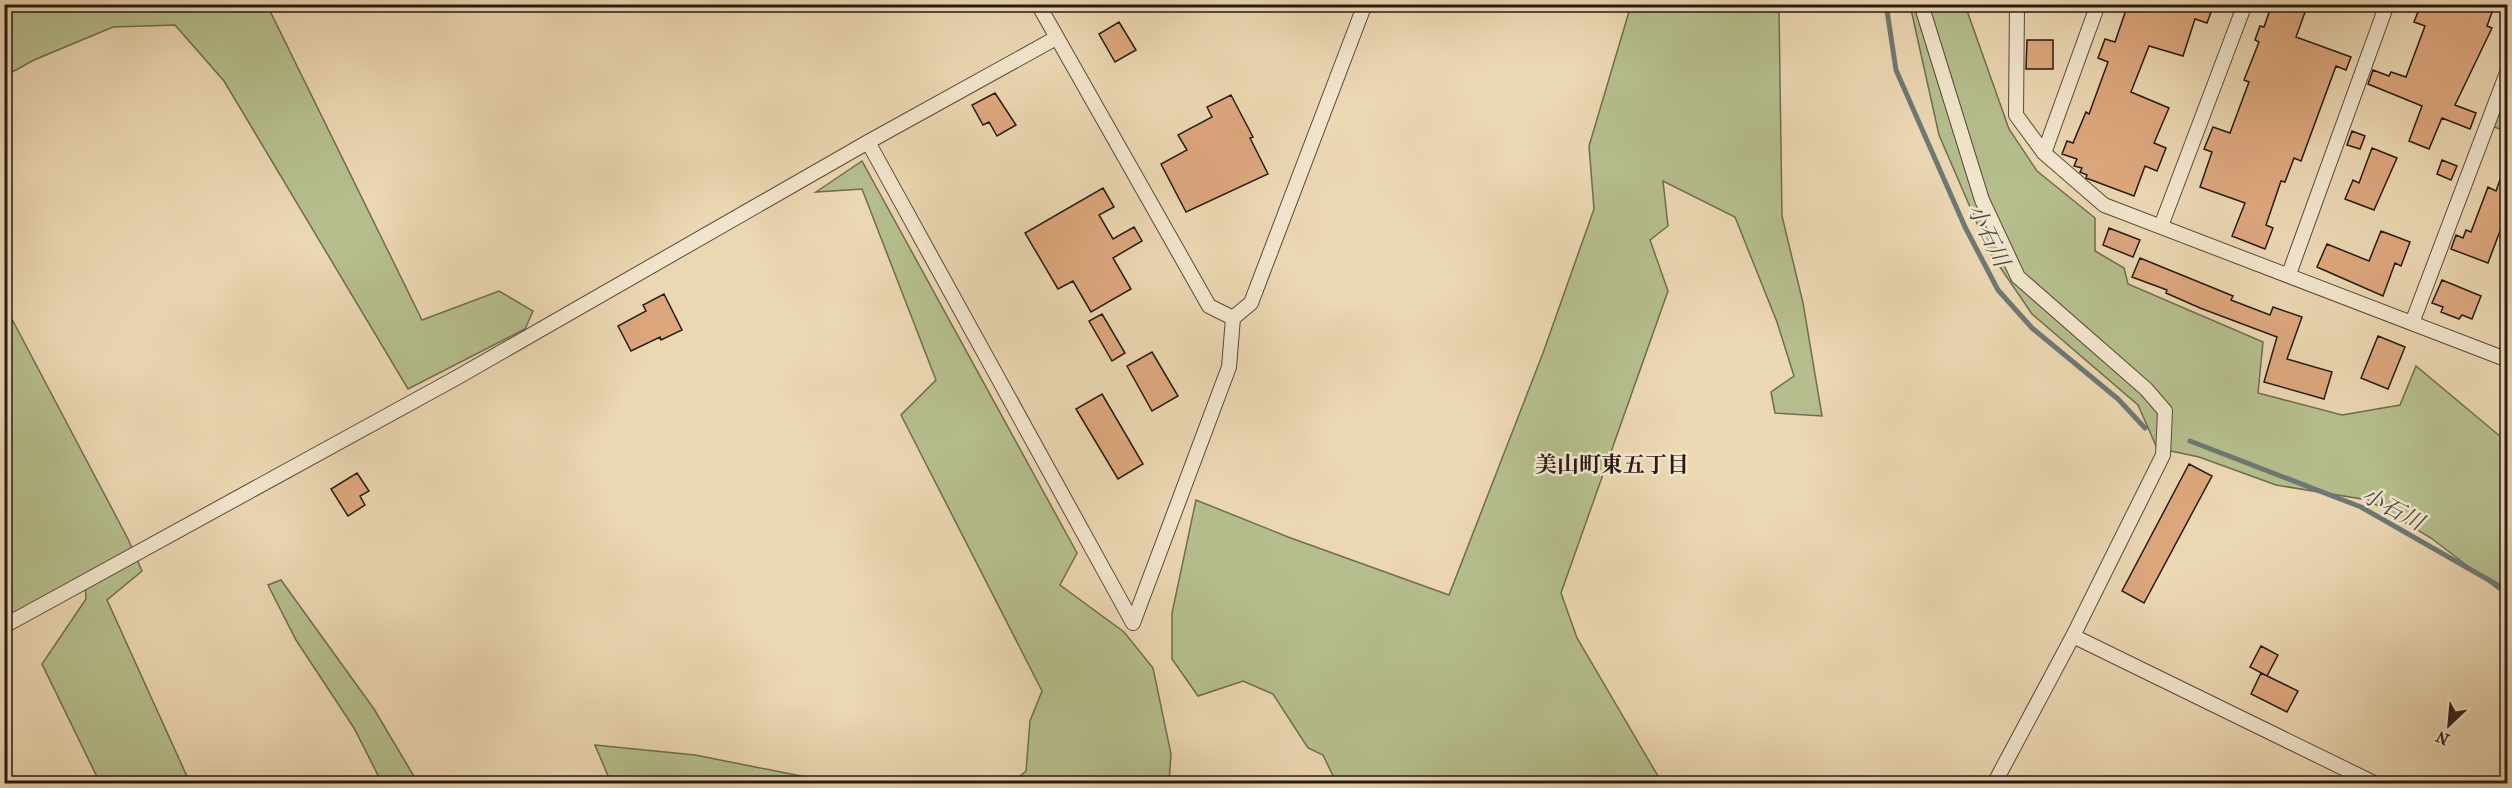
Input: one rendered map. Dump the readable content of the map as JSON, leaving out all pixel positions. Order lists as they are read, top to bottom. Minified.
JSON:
{"districts":["美山町東五丁目"],"water":["小石川"],"north":"bottom left"}
